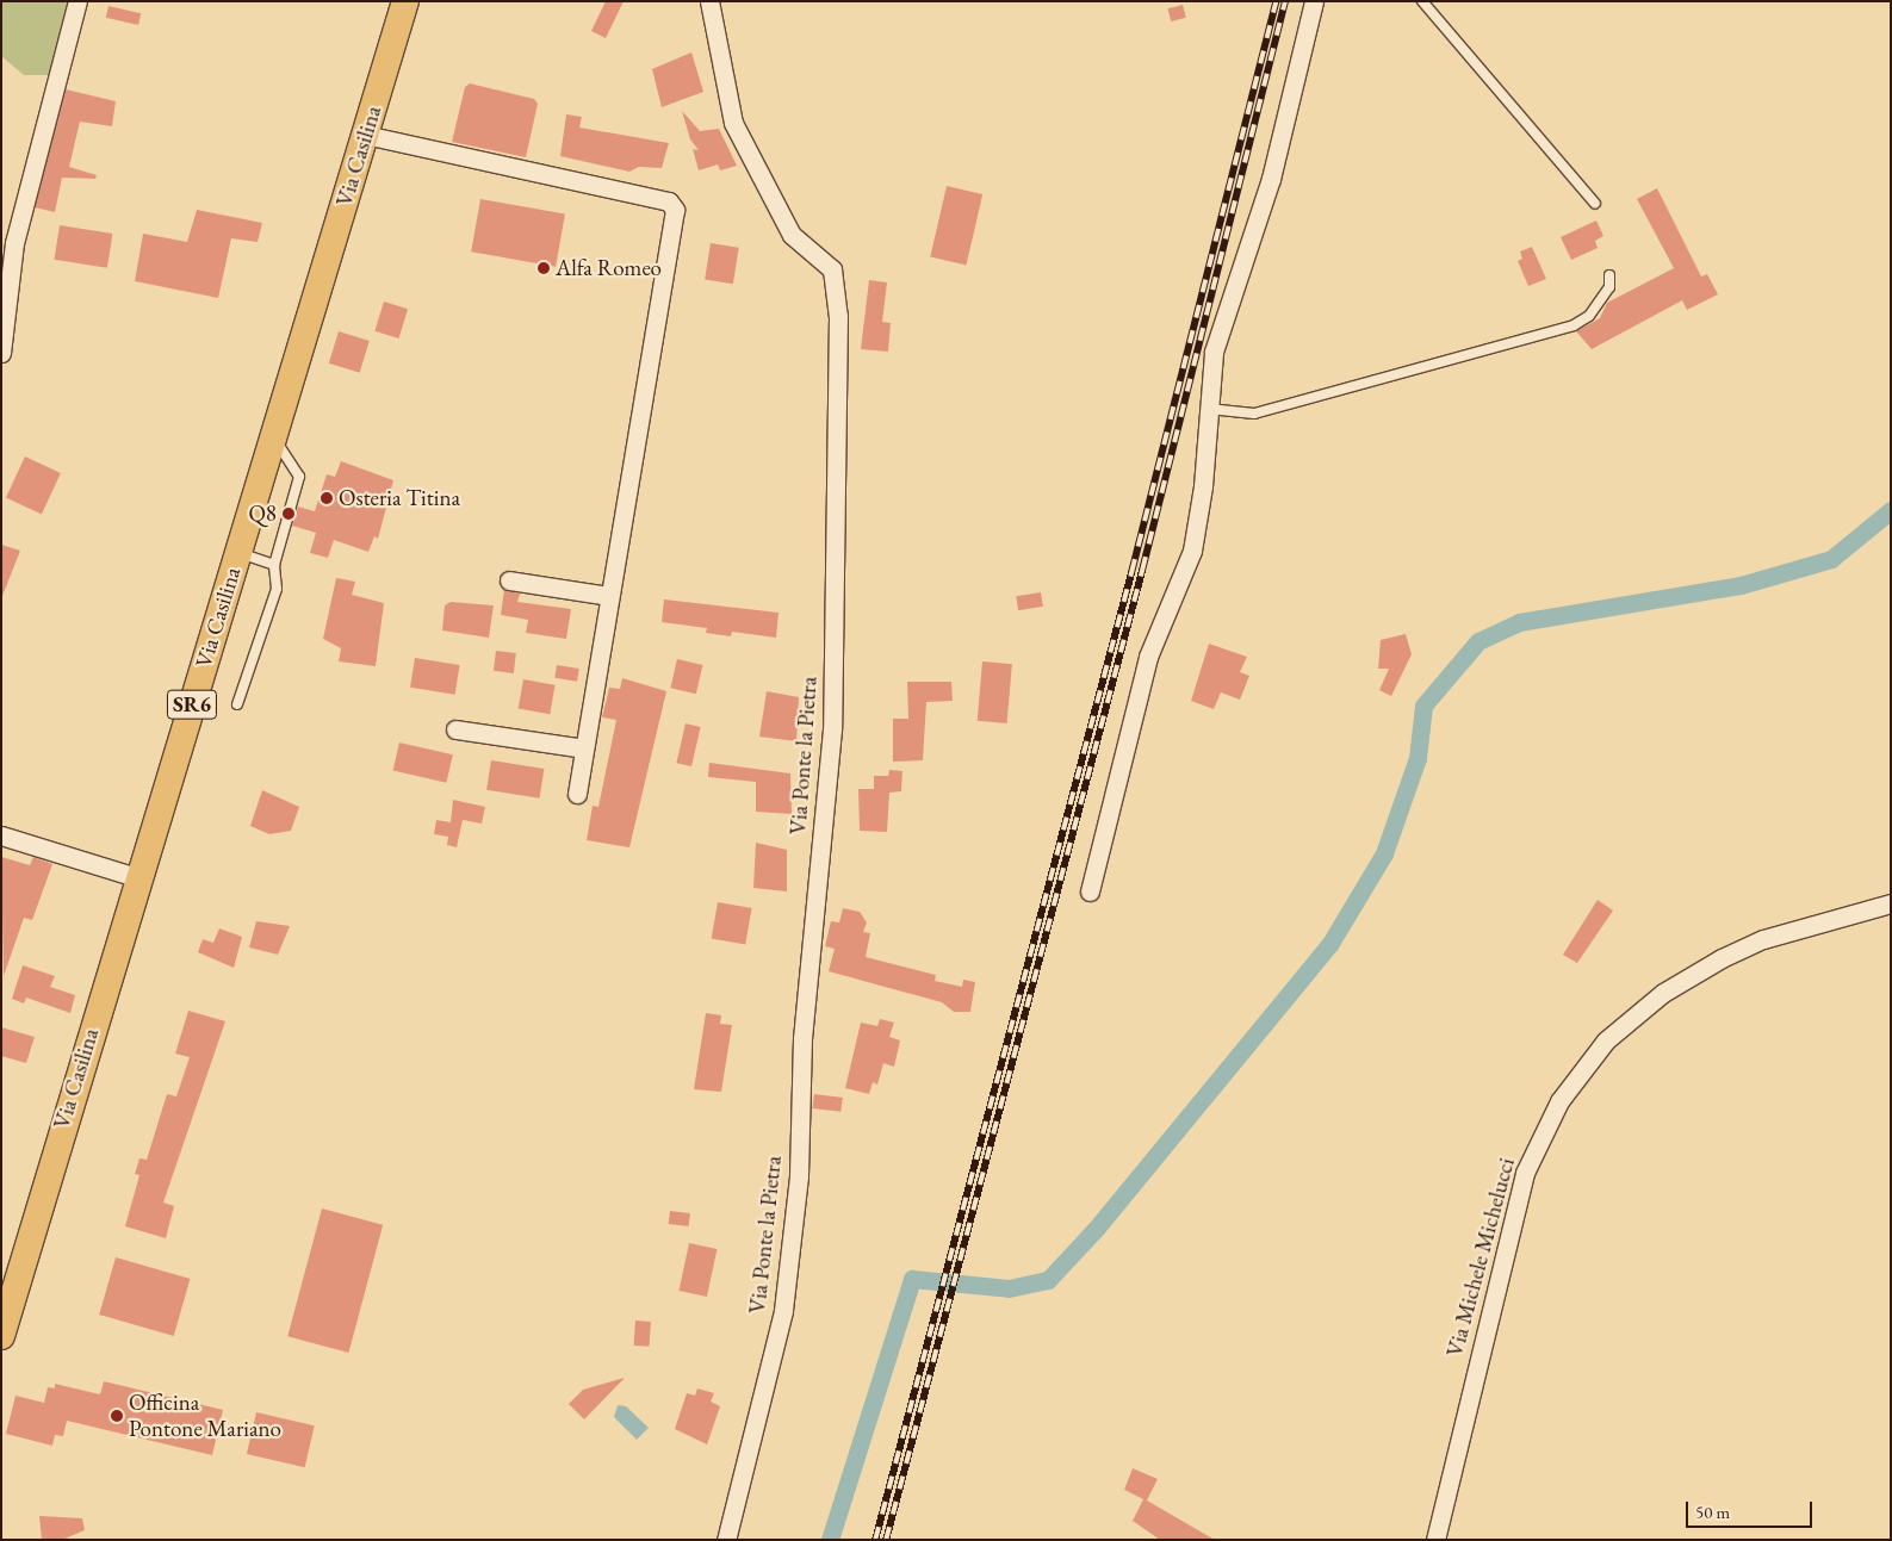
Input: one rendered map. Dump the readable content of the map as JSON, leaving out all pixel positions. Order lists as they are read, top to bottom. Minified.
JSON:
{"streets":{"main road":["Via Casilina","SR6"],"street":["Via Ponte la Pietra","Via Michele Michelucci"]},"places":["Alfa Romeo","Osteria Titina","Q8","Officina Pontone Mariano"],"scale_bar":"50 m"}
